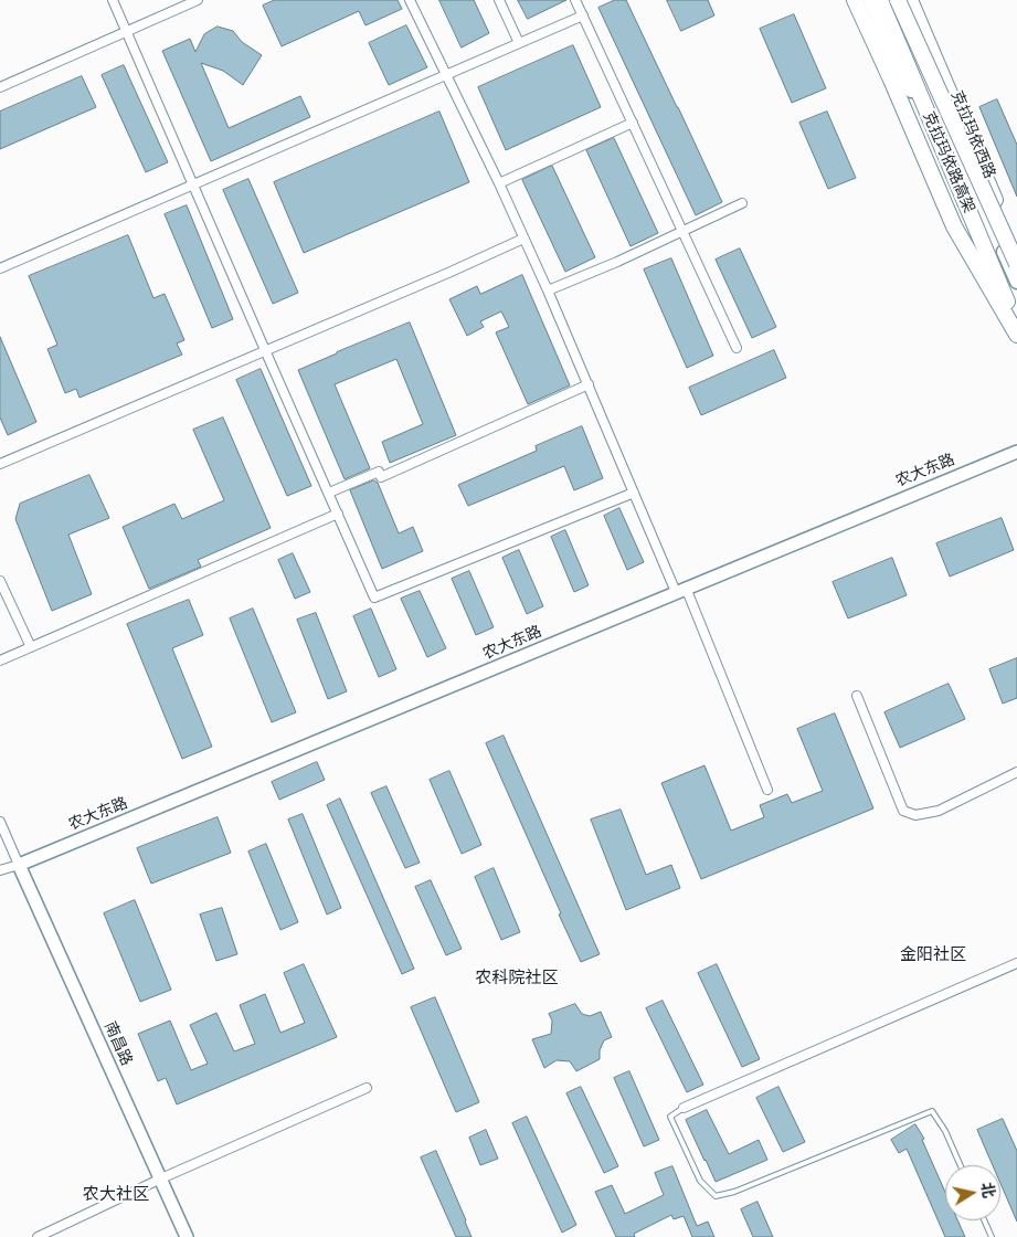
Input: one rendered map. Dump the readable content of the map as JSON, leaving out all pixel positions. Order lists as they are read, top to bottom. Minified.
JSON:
{"streets":{"highway":["克拉玛依路高架"],"main road":["克拉玛依西路","农大东路","南昌路"]},"crossings":[["克拉玛依西路","克拉玛依路高架"],["农大东路","南昌路"]],"districts":["金阳社区","农科院社区","农大社区"],"north":"right"}
